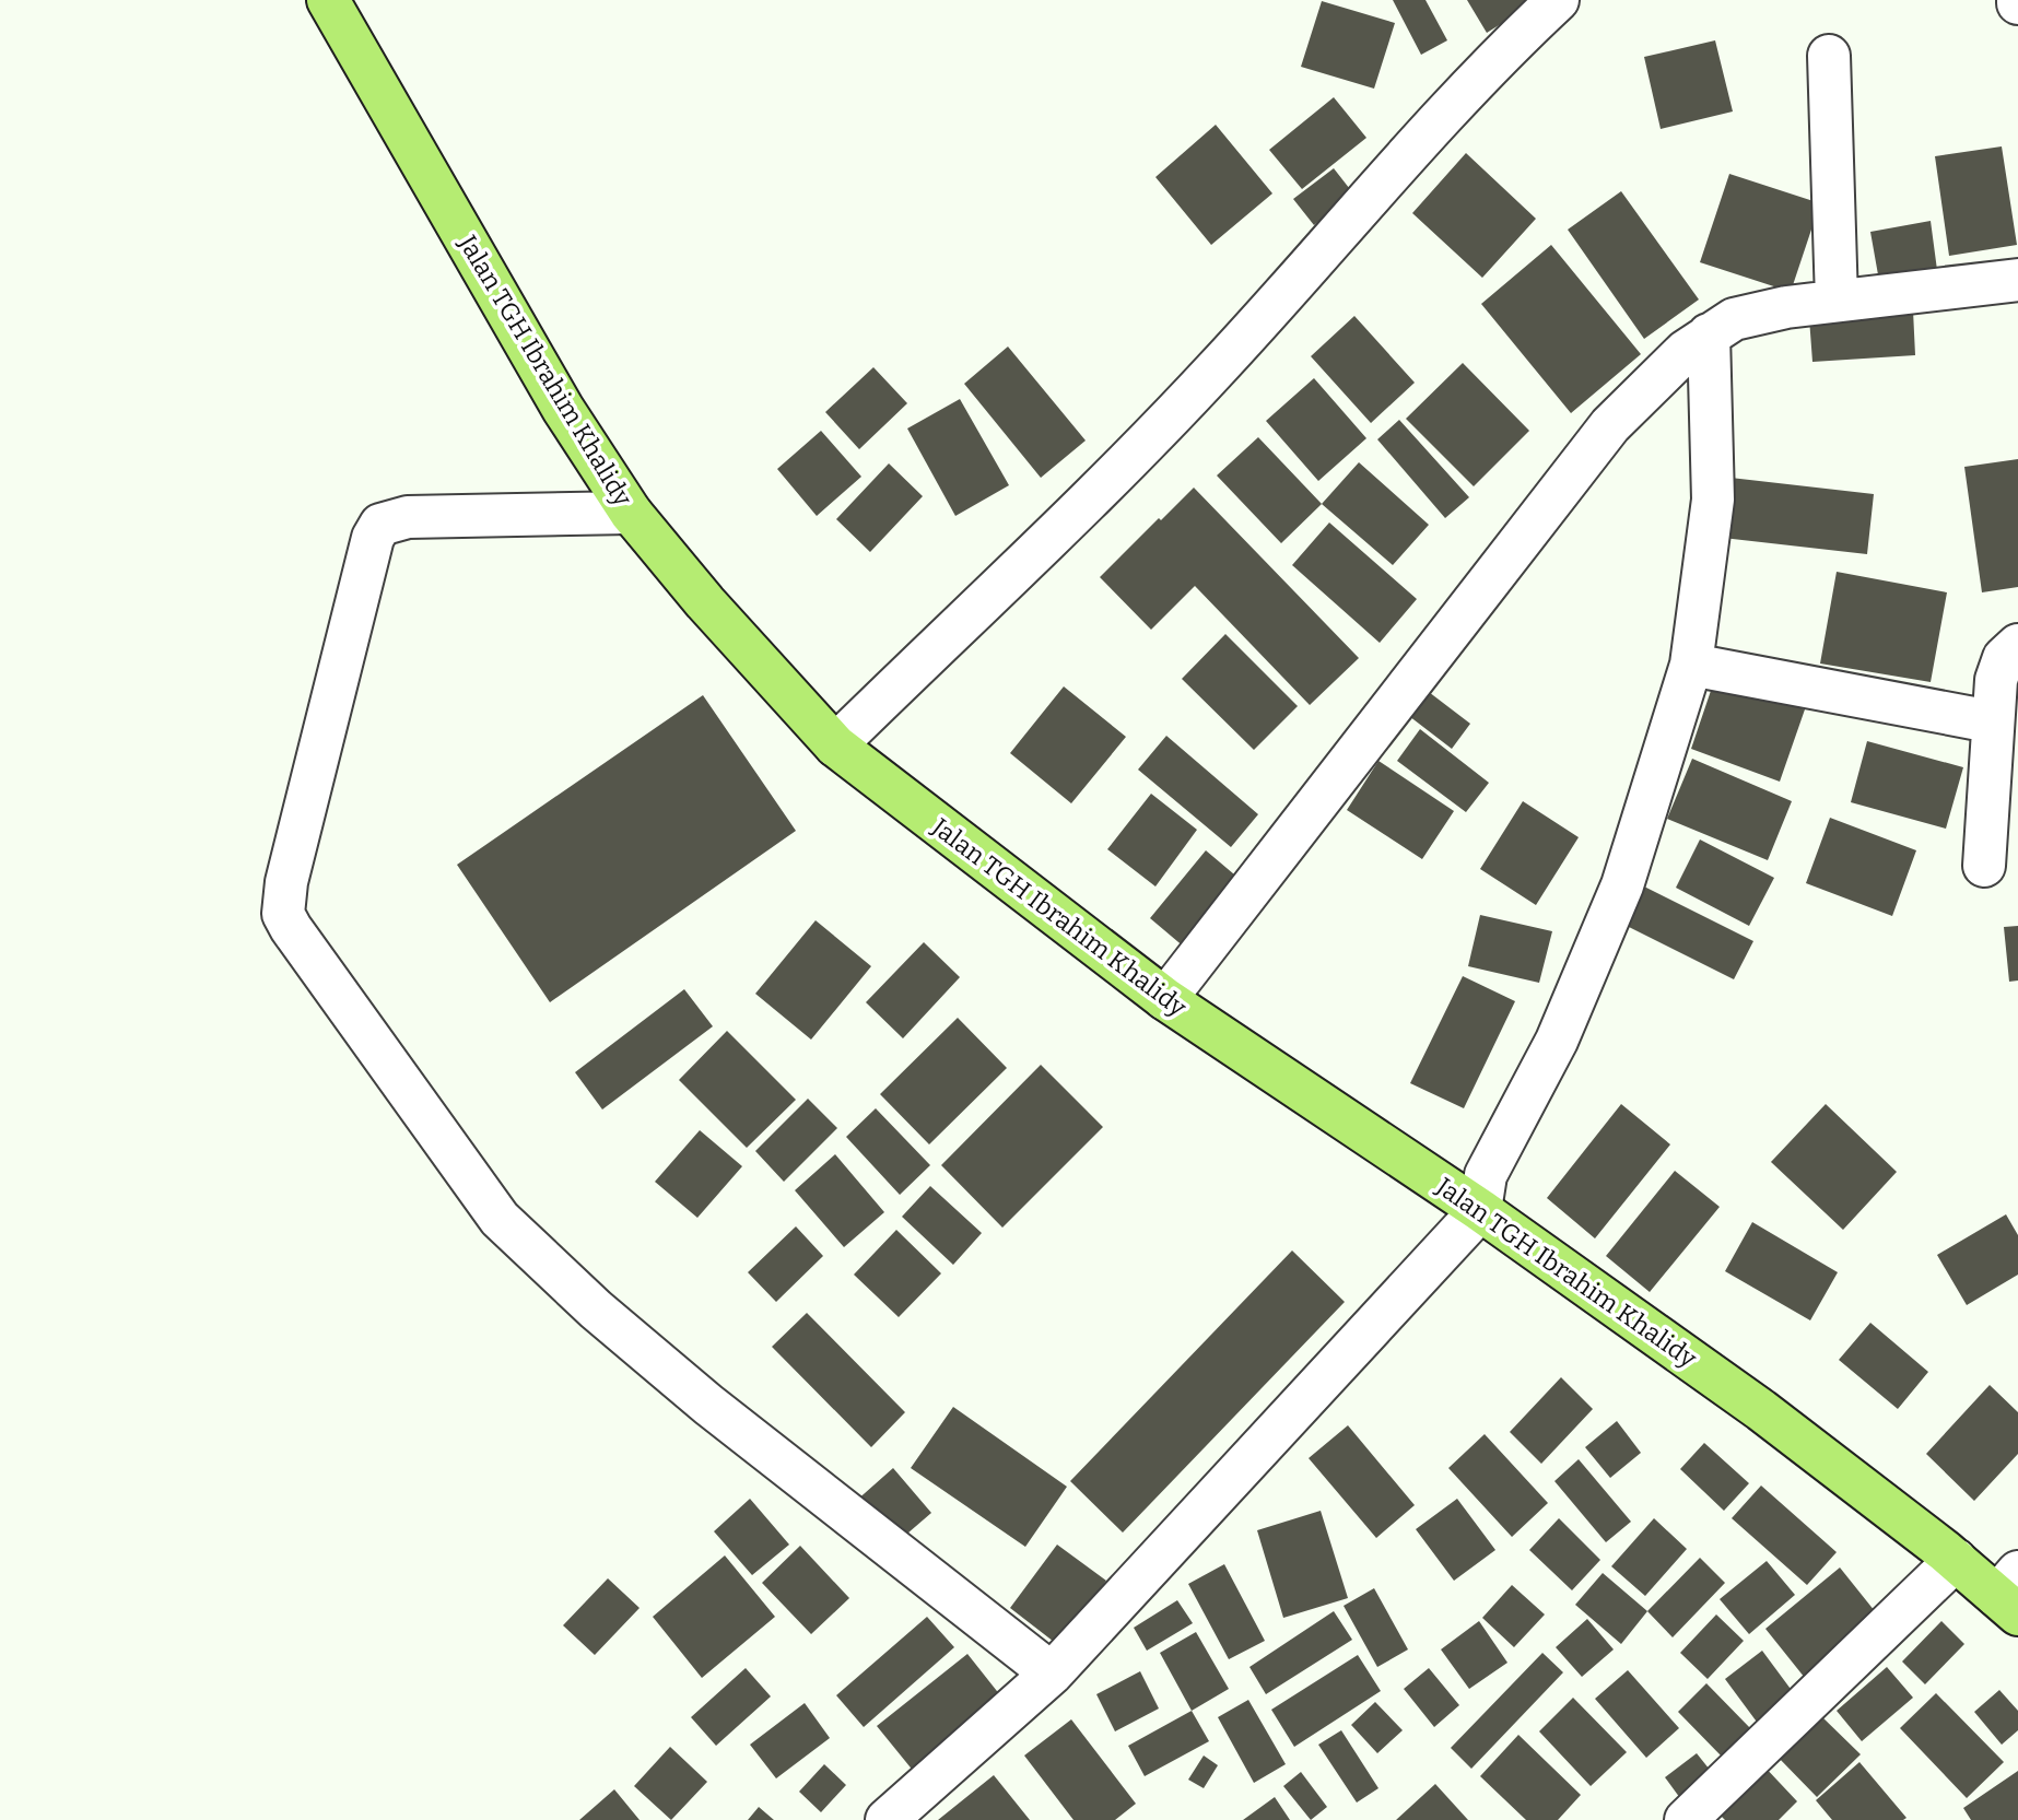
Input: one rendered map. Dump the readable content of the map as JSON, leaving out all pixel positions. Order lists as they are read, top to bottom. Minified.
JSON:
{"streets":{"main road":["Jalan TGH Ibrahim Khalidy"]}}
